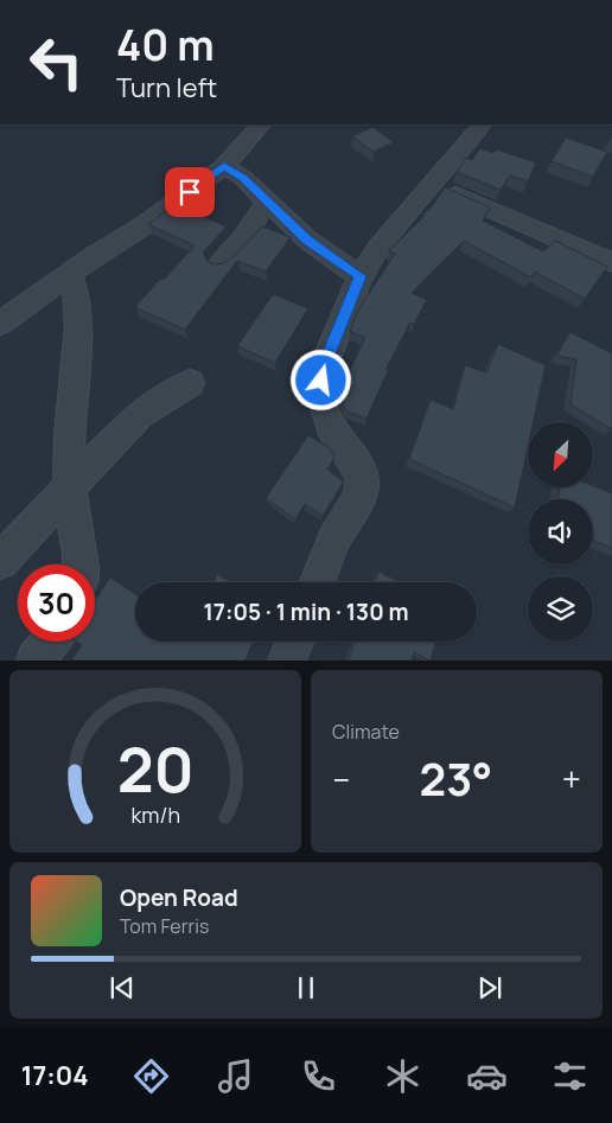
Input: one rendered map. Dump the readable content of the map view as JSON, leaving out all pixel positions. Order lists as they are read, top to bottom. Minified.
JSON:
{"north":"bottom left","page":{"turn":["40 m","Turn left"],"limit":"30","trip":"17:05 · 1 min · 130 m","tile":"Climate","heat":["−","23°","+"],"song":["Open Road","Tom Ferris"],"tabs":"17:04","gauge":["20","km/h"]}}
